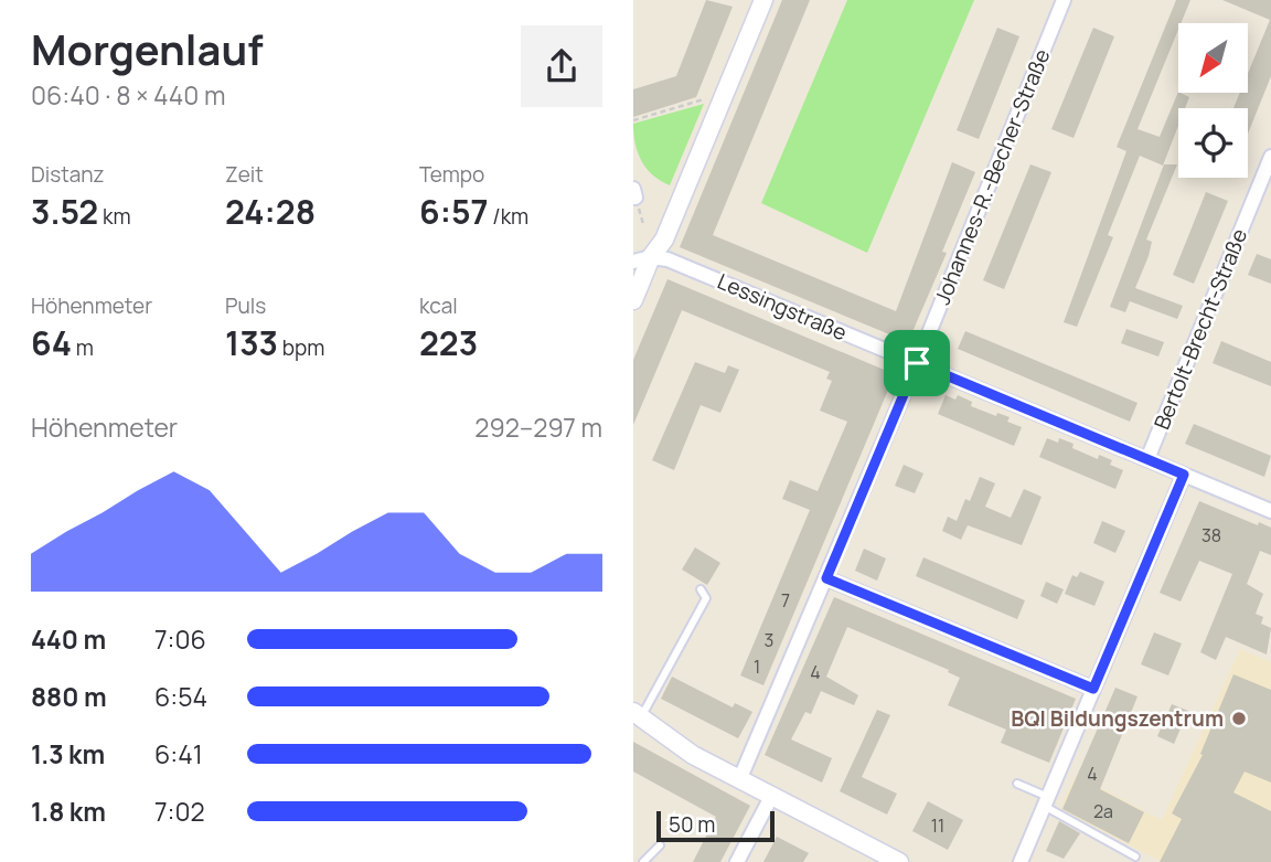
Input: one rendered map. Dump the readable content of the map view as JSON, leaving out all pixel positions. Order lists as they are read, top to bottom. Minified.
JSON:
{"streets":{"street":["Johannes-R.-Becher-Straße","Lessingstraße","Bertolt-Brecht-Straße"]},"crossings":[["Johannes-R.-Becher-Straße","Lessingstraße"],["Lessingstraße","Bertolt-Brecht-Straße"]],"places":["BQI Bildungszentrum"],"house_numbers":["38","7","3","1","4","4","2a","11"],"scale_bar":"50 m","north":"bottom left","page":{"heading":["Morgenlauf","06:40 · 8 × 440 m"],"stats":[["Distanz","3.52 km"],["Zeit","24:28"],["Tempo","6:57 /km"],["Höhenmeter","64 m"],["Puls","133 bpm"],["kcal","223"]],"chart":["Höhenmeter","292–297 m"],"list":[{"name":"440 m","note":"7:06"},{"name":"880 m","note":"6:54"},{"name":"1.3 km","note":"6:41"},{"name":"1.8 km","note":"7:02"}],"scale":"50 m"}}
